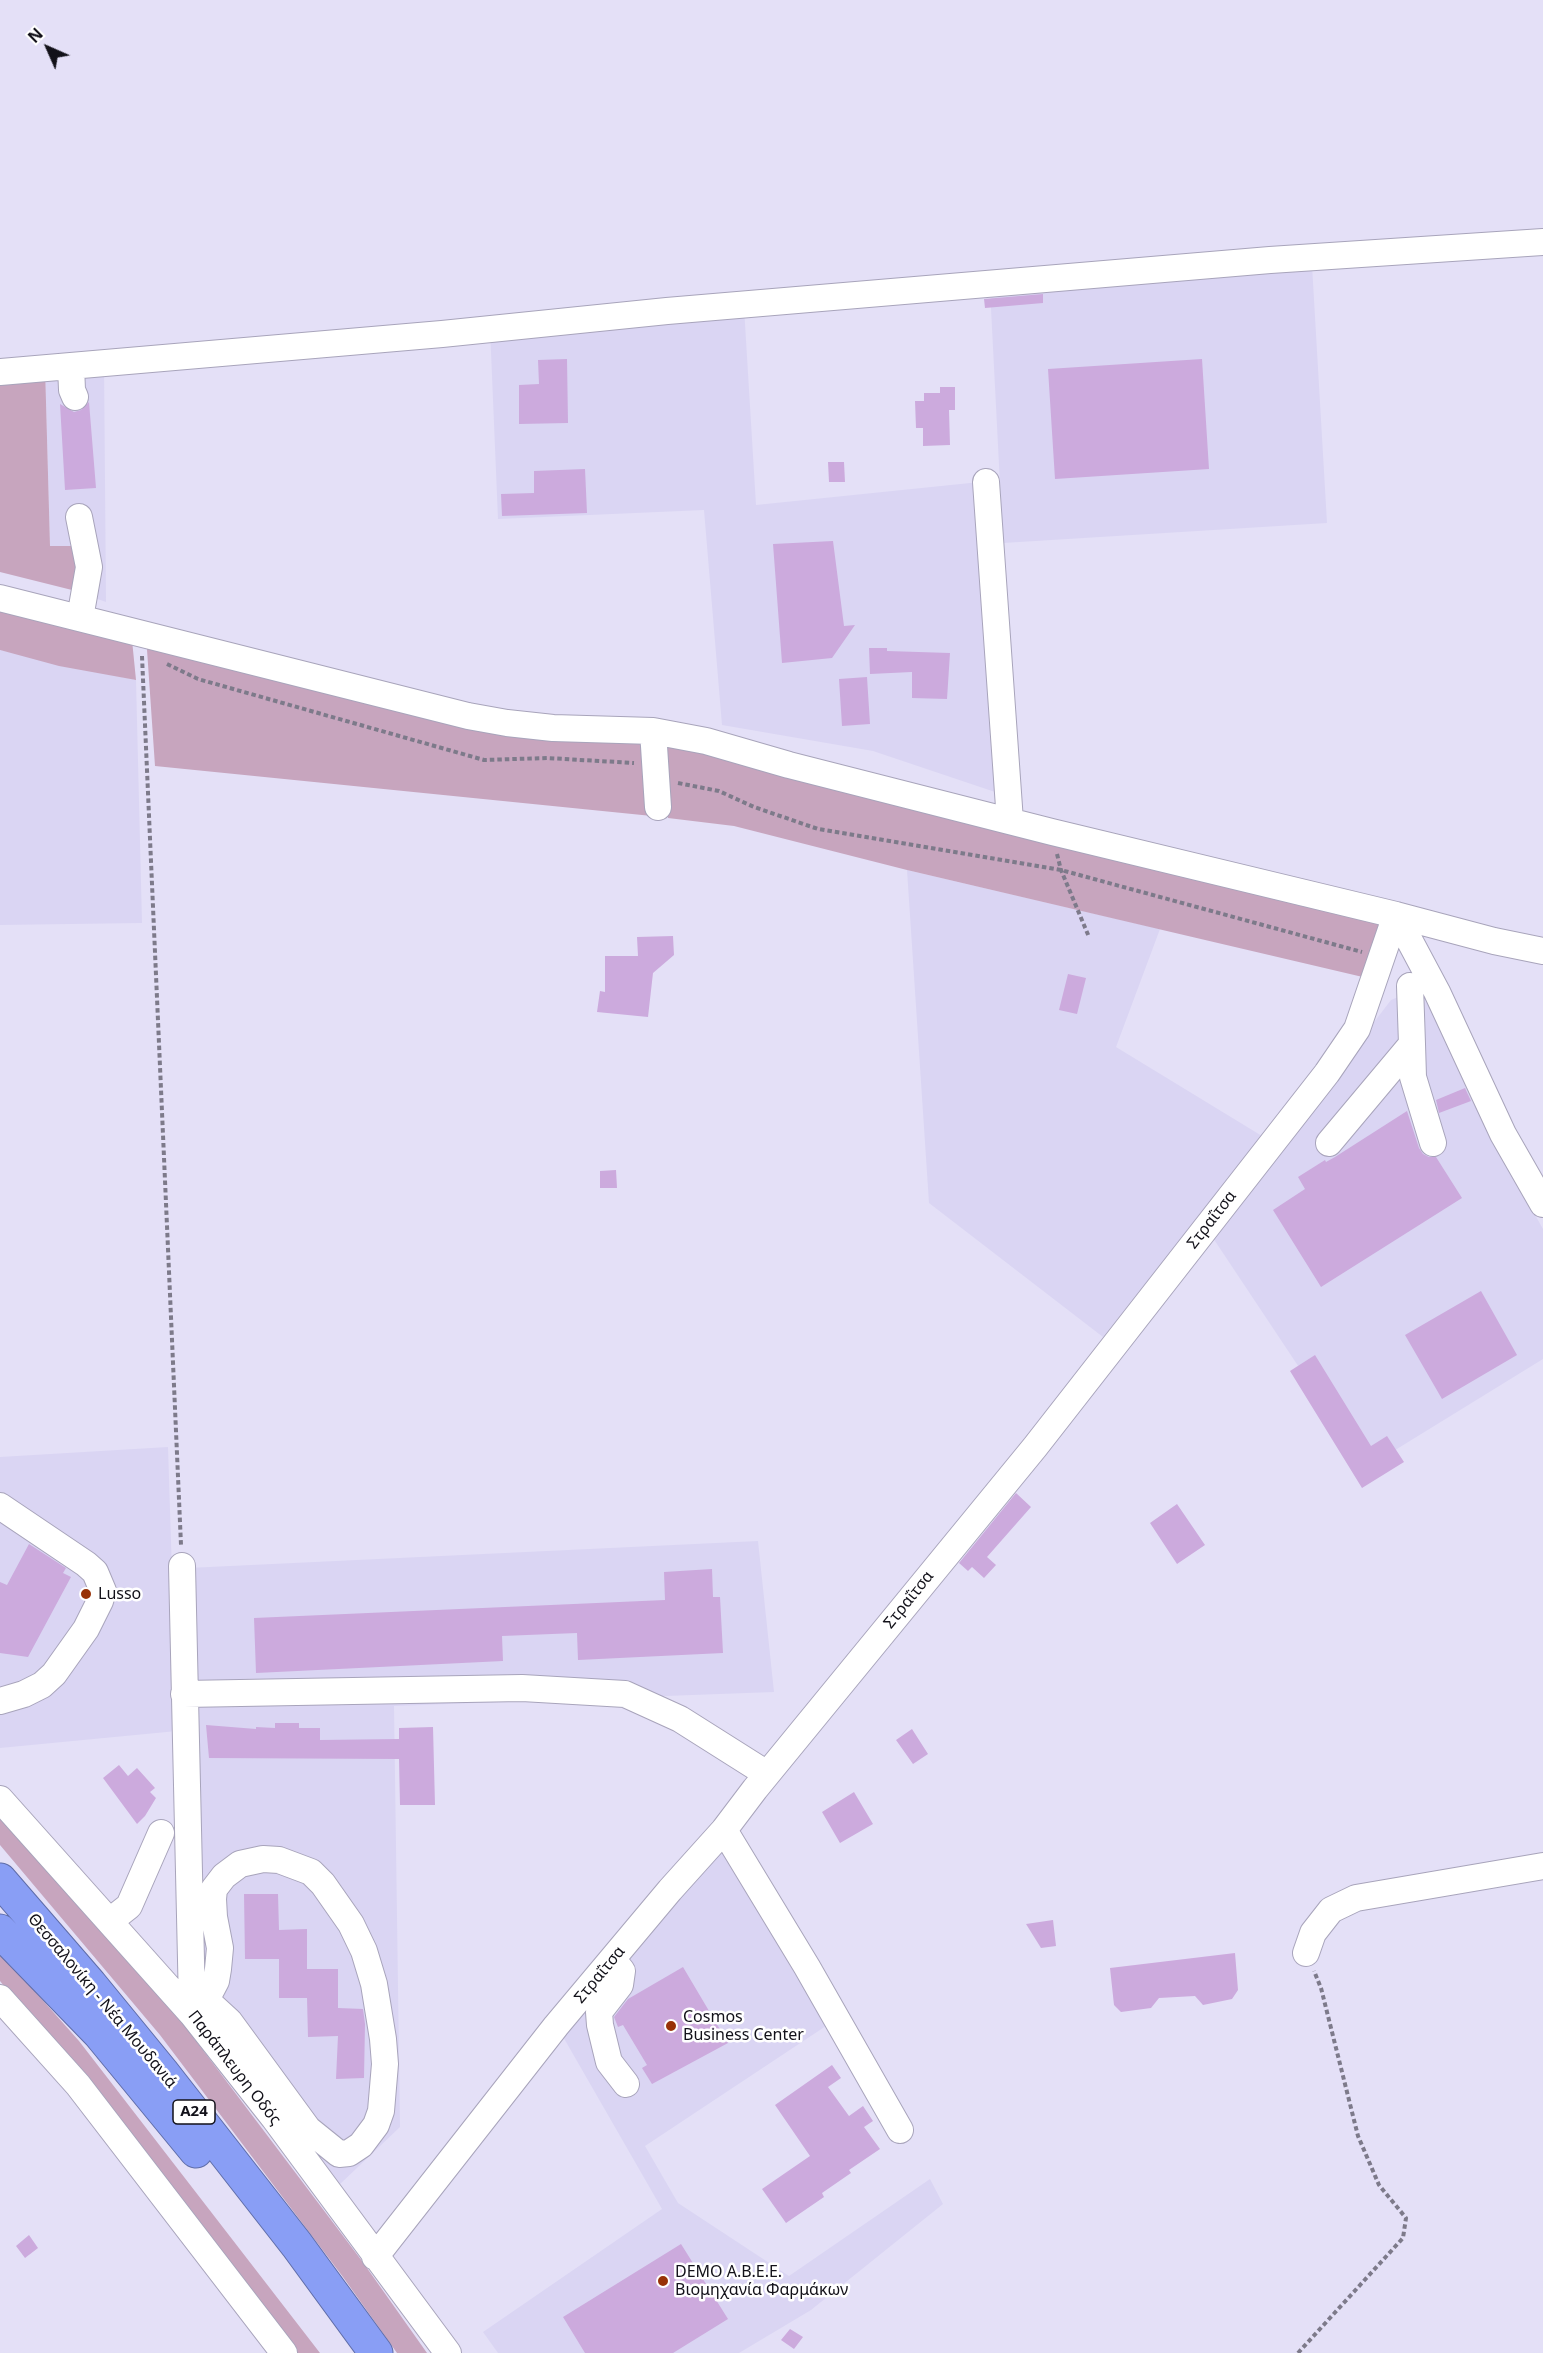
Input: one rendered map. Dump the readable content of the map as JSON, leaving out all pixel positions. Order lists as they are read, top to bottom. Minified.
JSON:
{"streets":{"highway":["Θεσσαλονίκη - Νέα Μουδανιά","Α24"],"street":["Στραΐτσα","Παράπλευρη Οδός"]},"crossings":[["Στραΐτσα","Παράπλευρη Οδός"]],"places":["Lusso","Cosmos Business Center","DEMO A.B.E.E. Βιομηχανία Φαρμάκων"],"north":"top left"}
